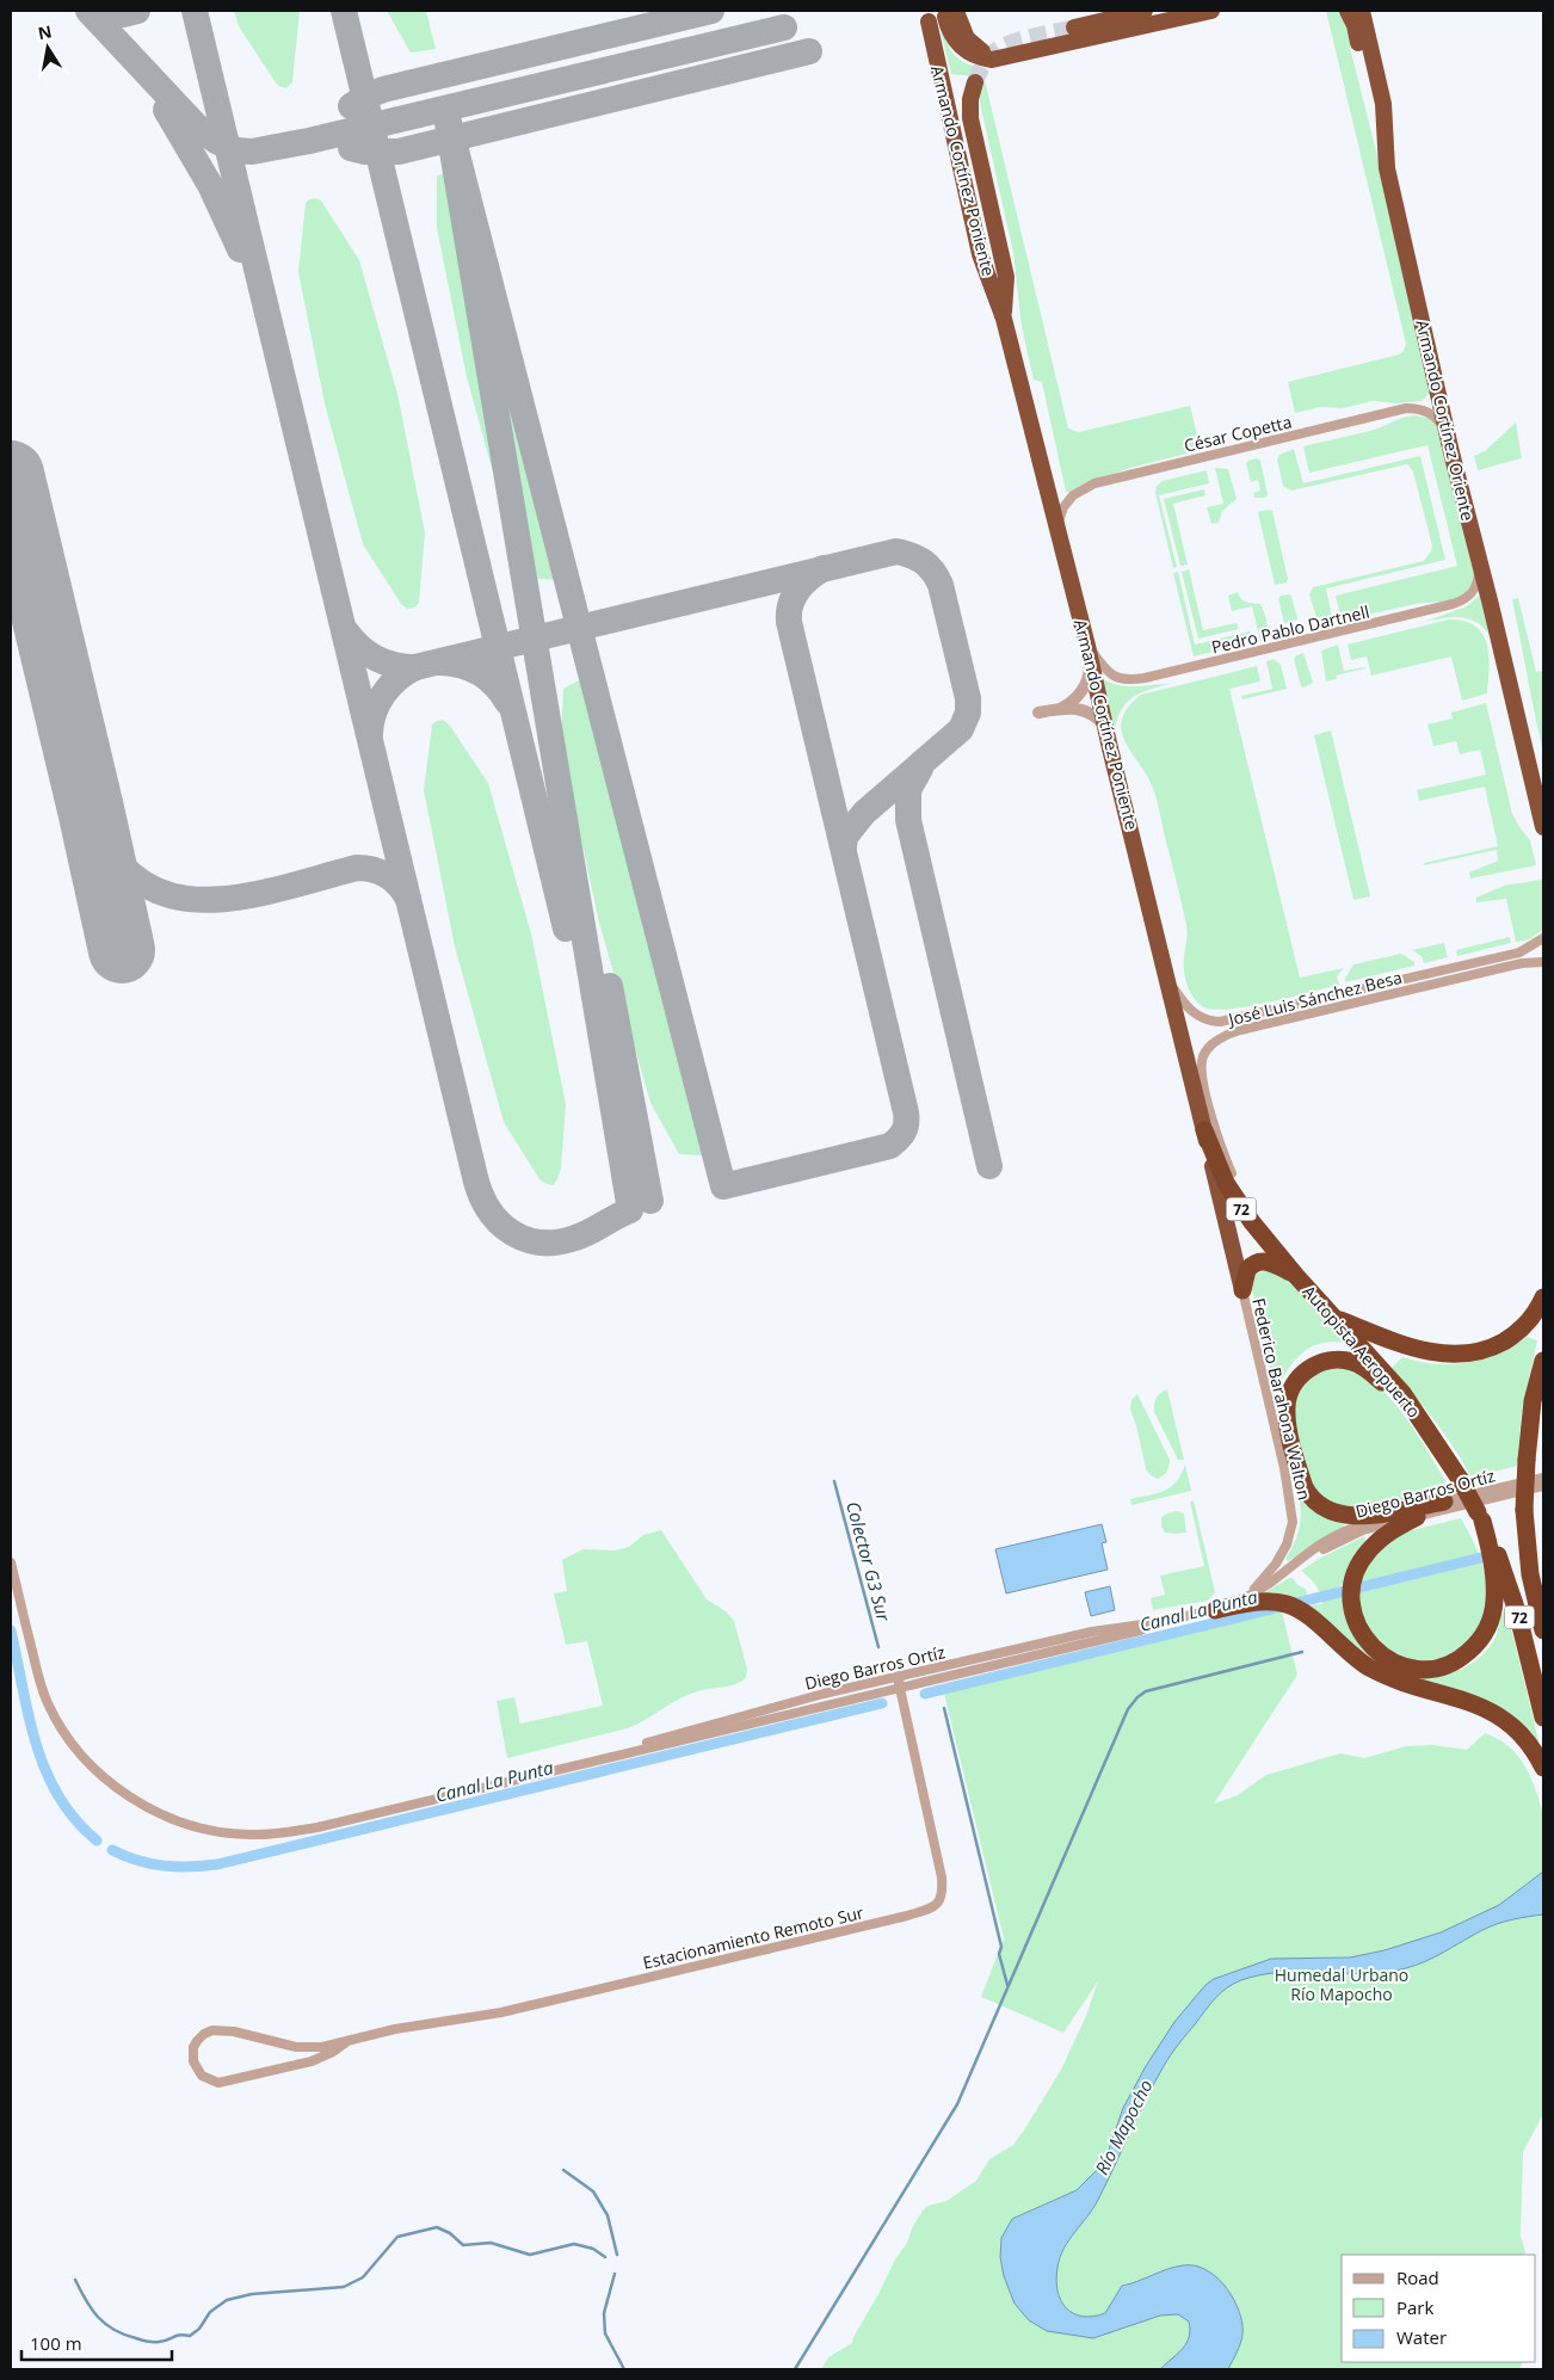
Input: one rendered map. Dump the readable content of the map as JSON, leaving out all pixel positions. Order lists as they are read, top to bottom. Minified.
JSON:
{"streets":{"highway":["Armando Cortínez Poniente","Armando Cortínez Oriente","72","Autopista Aeropuerto"],"street":["César Copetta","Pedro Pablo Dartnell","José Luis Sánchez Besa","Federico Barahona Walton","Diego Barros Ortíz","Estacionamiento Remoto Sur"]},"crossings":[["Armando Cortínez Poniente","César Copetta"],["Armando Cortínez Poniente","Pedro Pablo Dartnell"],["Armando Cortínez Poniente","José Luis Sánchez Besa"],["Armando Cortínez Poniente","Autopista Aeropuerto"],["Armando Cortínez Poniente","Federico Barahona Walton"],["Armando Cortínez Oriente","César Copetta"],["Armando Cortínez Oriente","Pedro Pablo Dartnell"],["José Luis Sánchez Besa","Autopista Aeropuerto"],["Federico Barahona Walton","Diego Barros Ortíz"],["Diego Barros Ortíz","Estacionamiento Remoto Sur"]],"water":["Colector G3 Sur","Canal La Punta","Río Mapocho"],"parks":["Humedal Urbano Río Mapocho"],"legend":["Road","Park","Water"],"scale_bar":"100 m","north":"top"}
